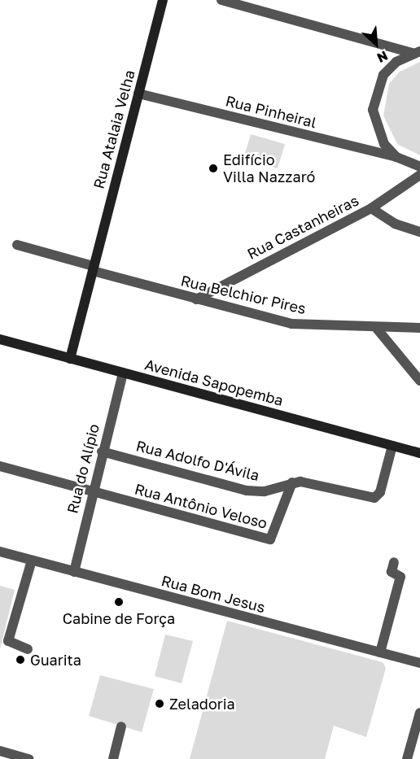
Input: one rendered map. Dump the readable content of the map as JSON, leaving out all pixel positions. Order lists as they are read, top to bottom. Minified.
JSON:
{"streets":{"main road":["Rua Atalaia Velha","Avenida Sapopemba"],"street":["Rua Pinheiral","Rua Castanheiras","Rua Belchior Pires","Rua Adolfo D'Ávila","Rua do Alípio","Rua Antônio Veloso","Rua Bom Jesus"]},"crossings":[["Rua Pinheiral","Rua Atalaia Velha"],["Rua Atalaia Velha","Rua Belchior Pires"],["Rua Atalaia Velha","Avenida Sapopemba"],["Rua Castanheiras","Rua Belchior Pires"],["Avenida Sapopemba","Rua Adolfo D'Ávila"],["Avenida Sapopemba","Rua do Alípio"],["Rua Adolfo D'Ávila","Rua do Alípio"],["Rua Adolfo D'Ávila","Rua Antônio Veloso"],["Rua do Alípio","Rua Antônio Veloso"],["Rua do Alípio","Rua Bom Jesus"]],"places":["Edifício Villa Nazzaró","Cabine de Força","Guarita","Zeladoria"],"north":"bottom right"}
